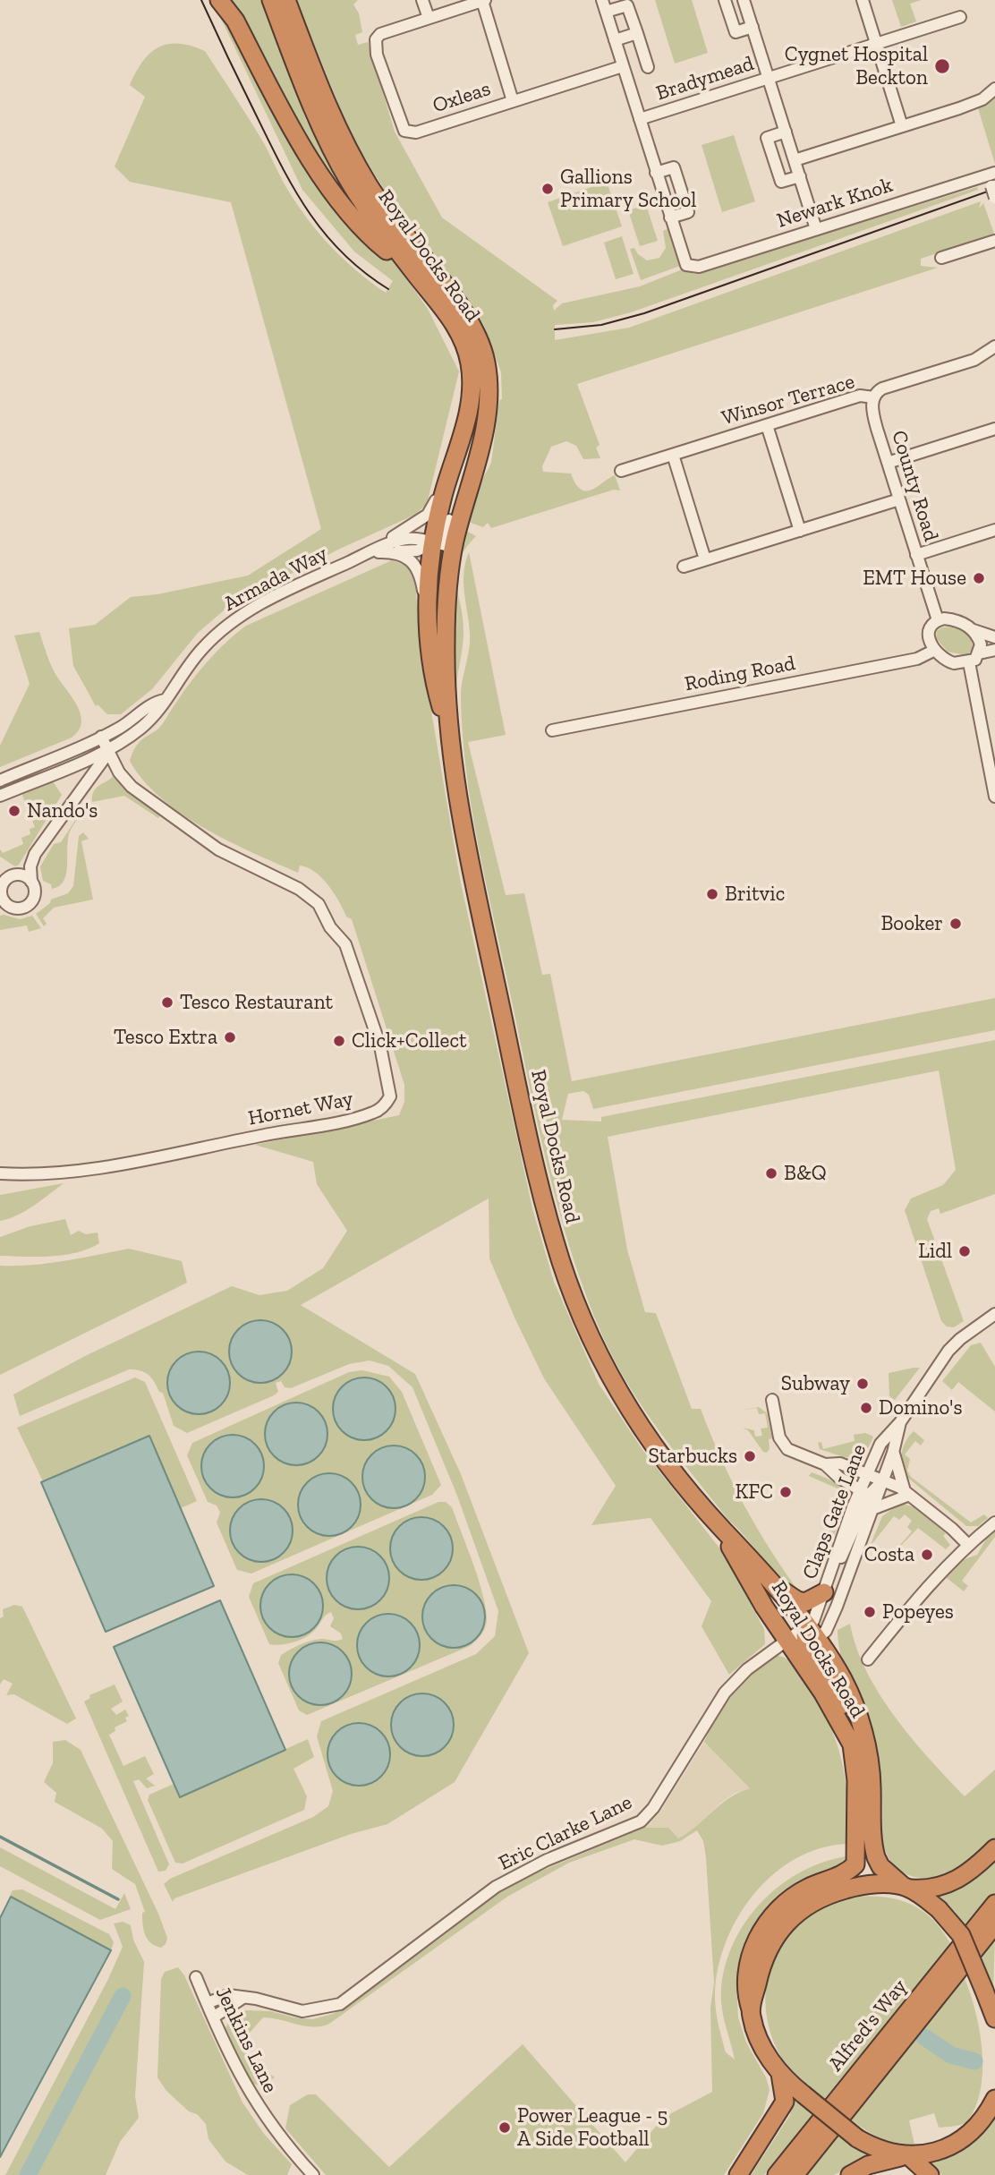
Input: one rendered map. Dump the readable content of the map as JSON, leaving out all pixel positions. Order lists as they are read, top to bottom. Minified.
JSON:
{"streets":{"highway":["Royal Docks Road","Alfred's Way"],"street":["Bradymead","Oxleas","Newark Knok","Winsor Terrace","County Road","Armada Way","Roding Road","Hornet Way","Claps Gate Lane","Eric Clarke Lane","Jenkins Lane"]},"crossings":[["Royal Docks Road","Armada Way"],["Royal Docks Road","Claps Gate Lane"],["Royal Docks Road","Eric Clarke Lane"],["Winsor Terrace","County Road"],["County Road","Roding Road"],["Armada Way","Hornet Way"],["Claps Gate Lane","Eric Clarke Lane"],["Eric Clarke Lane","Jenkins Lane"]],"places":["Cygnet Hospital Beckton","Gallions Primary School","EMT House","Nando's","Britvic","Booker","Tesco Restaurant","Tesco Extra","Click+Collect","B&Q","Lidl","Subway","Domino's","Starbucks","KFC","Costa","Popeyes","Power League - 5 A Side Football"]}
